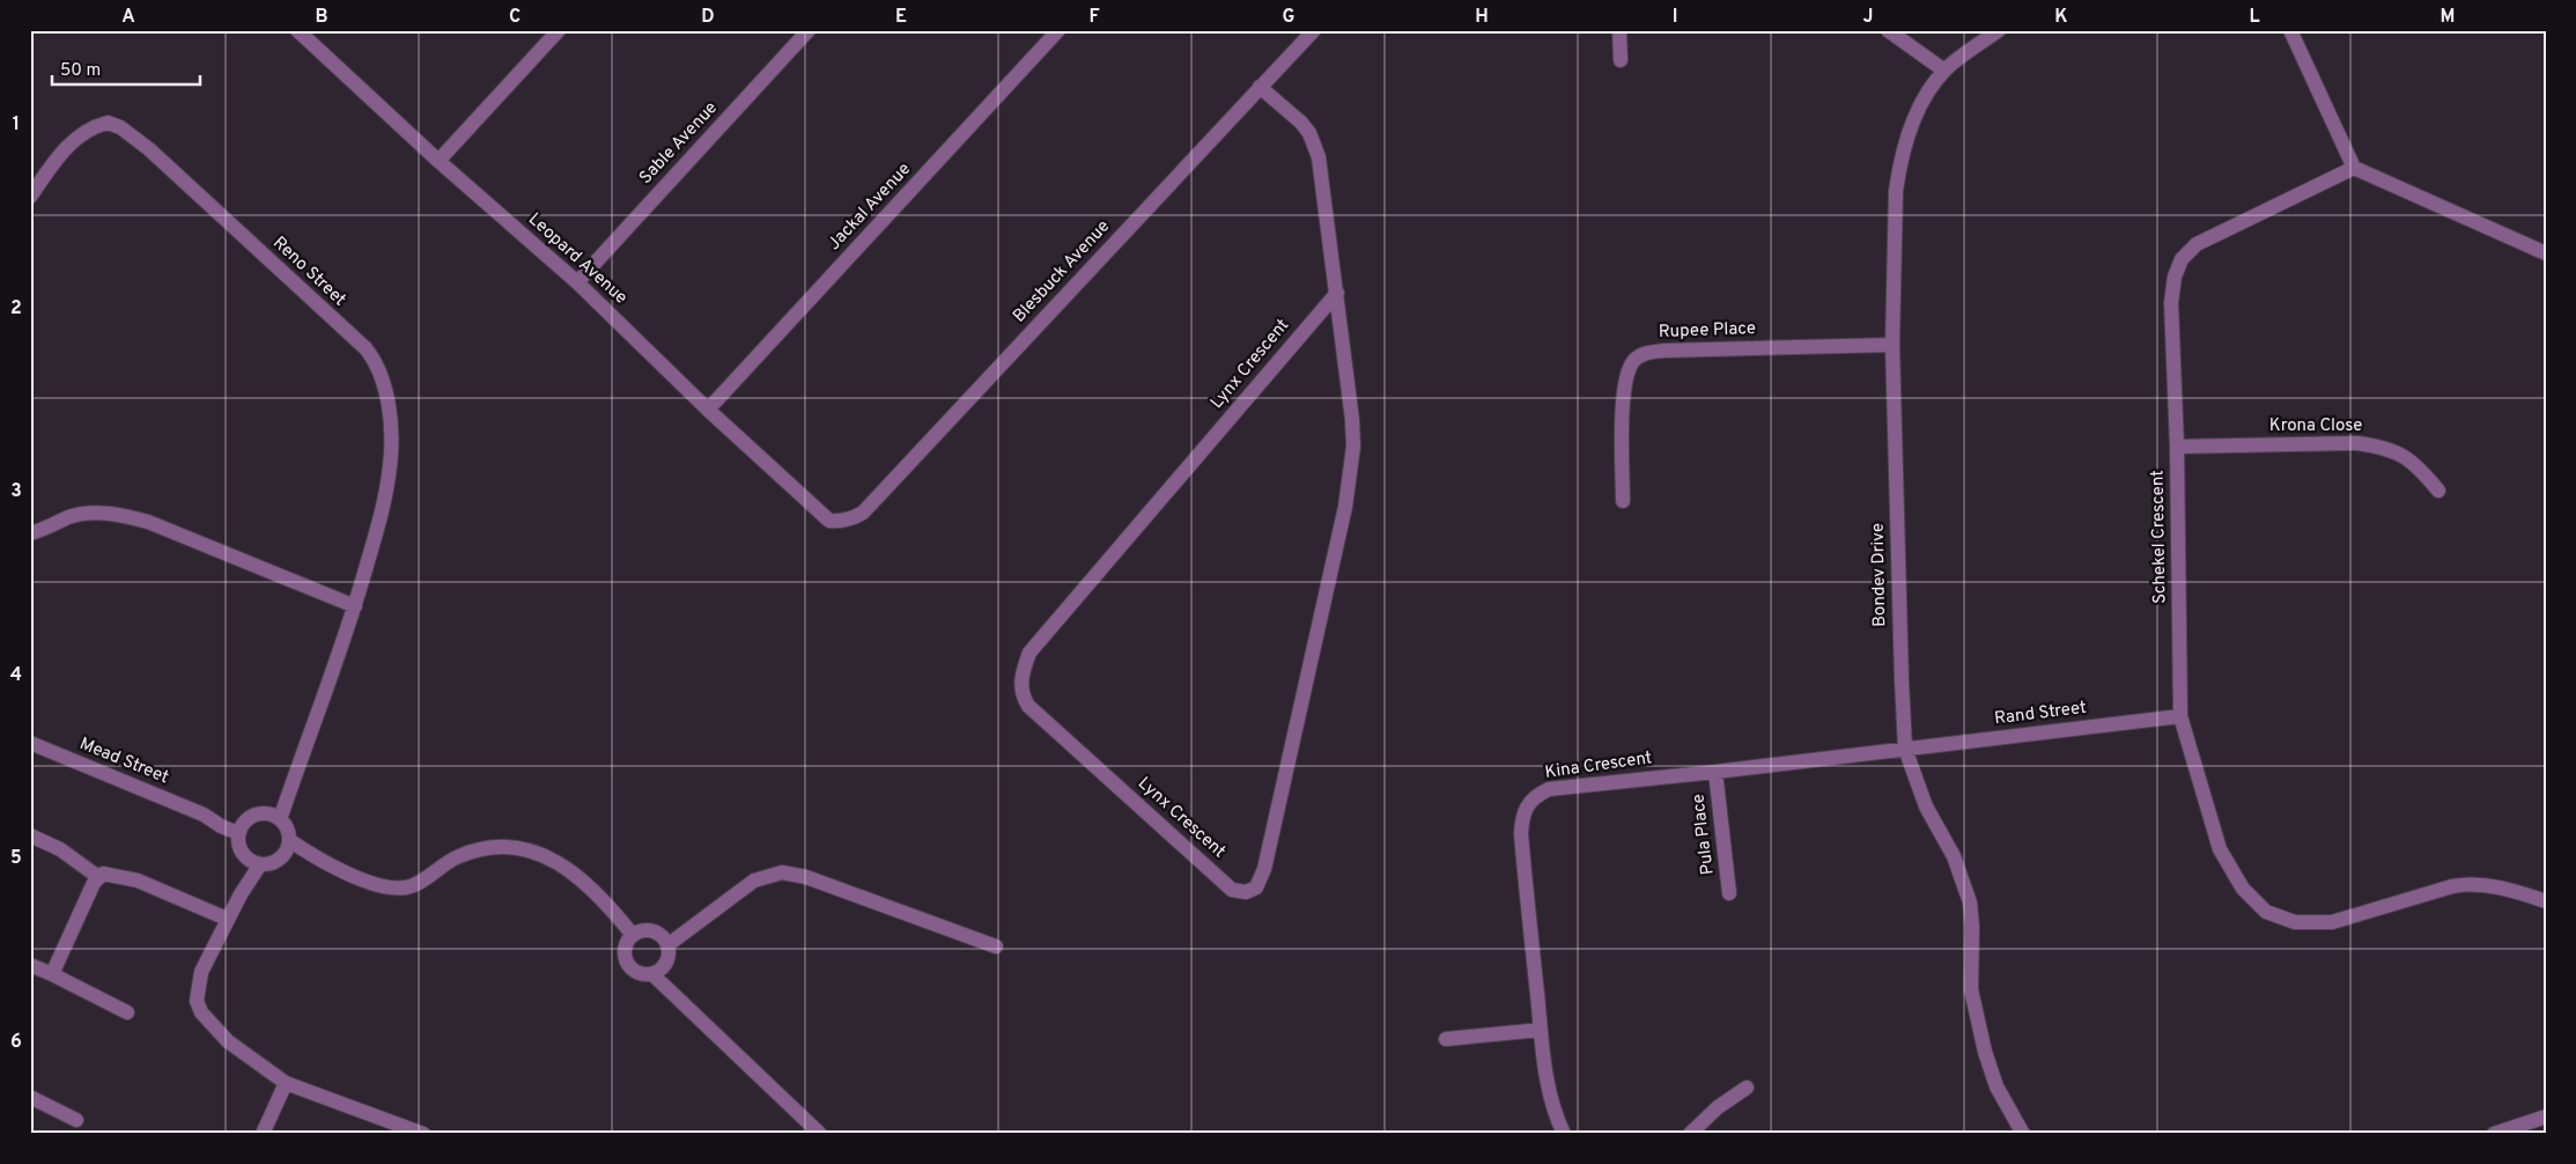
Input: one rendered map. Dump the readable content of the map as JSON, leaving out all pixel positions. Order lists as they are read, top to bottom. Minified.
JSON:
{"streets":{"street":["Sable Avenue","Jackal Avenue","Leopard Avenue","Reno Street","Blesbuck Avenue","Rupee Place","Lynx Crescent","Krona Close","Schekel Crescent","Bondev Drive","Rand Street","Mead Street","Kina Crescent","Pula Place"]},"crossings":[["Sable Avenue","Leopard Avenue"],["Jackal Avenue","Leopard Avenue"],["Leopard Avenue","Blesbuck Avenue"],["Reno Street","Mead Street"],["Blesbuck Avenue","Lynx Crescent"],["Rupee Place","Bondev Drive"],["Krona Close","Schekel Crescent"],["Schekel Crescent","Rand Street"],["Bondev Drive","Rand Street"],["Bondev Drive","Kina Crescent"],["Rand Street","Kina Crescent"],["Kina Crescent","Pula Place"]],"scale_bar":"50 m","grid":{"columns":["A","B","C","D","E","F","G","H","I","J","K","L","M"],"rows":["1","2","3","4","5","6"]}}
